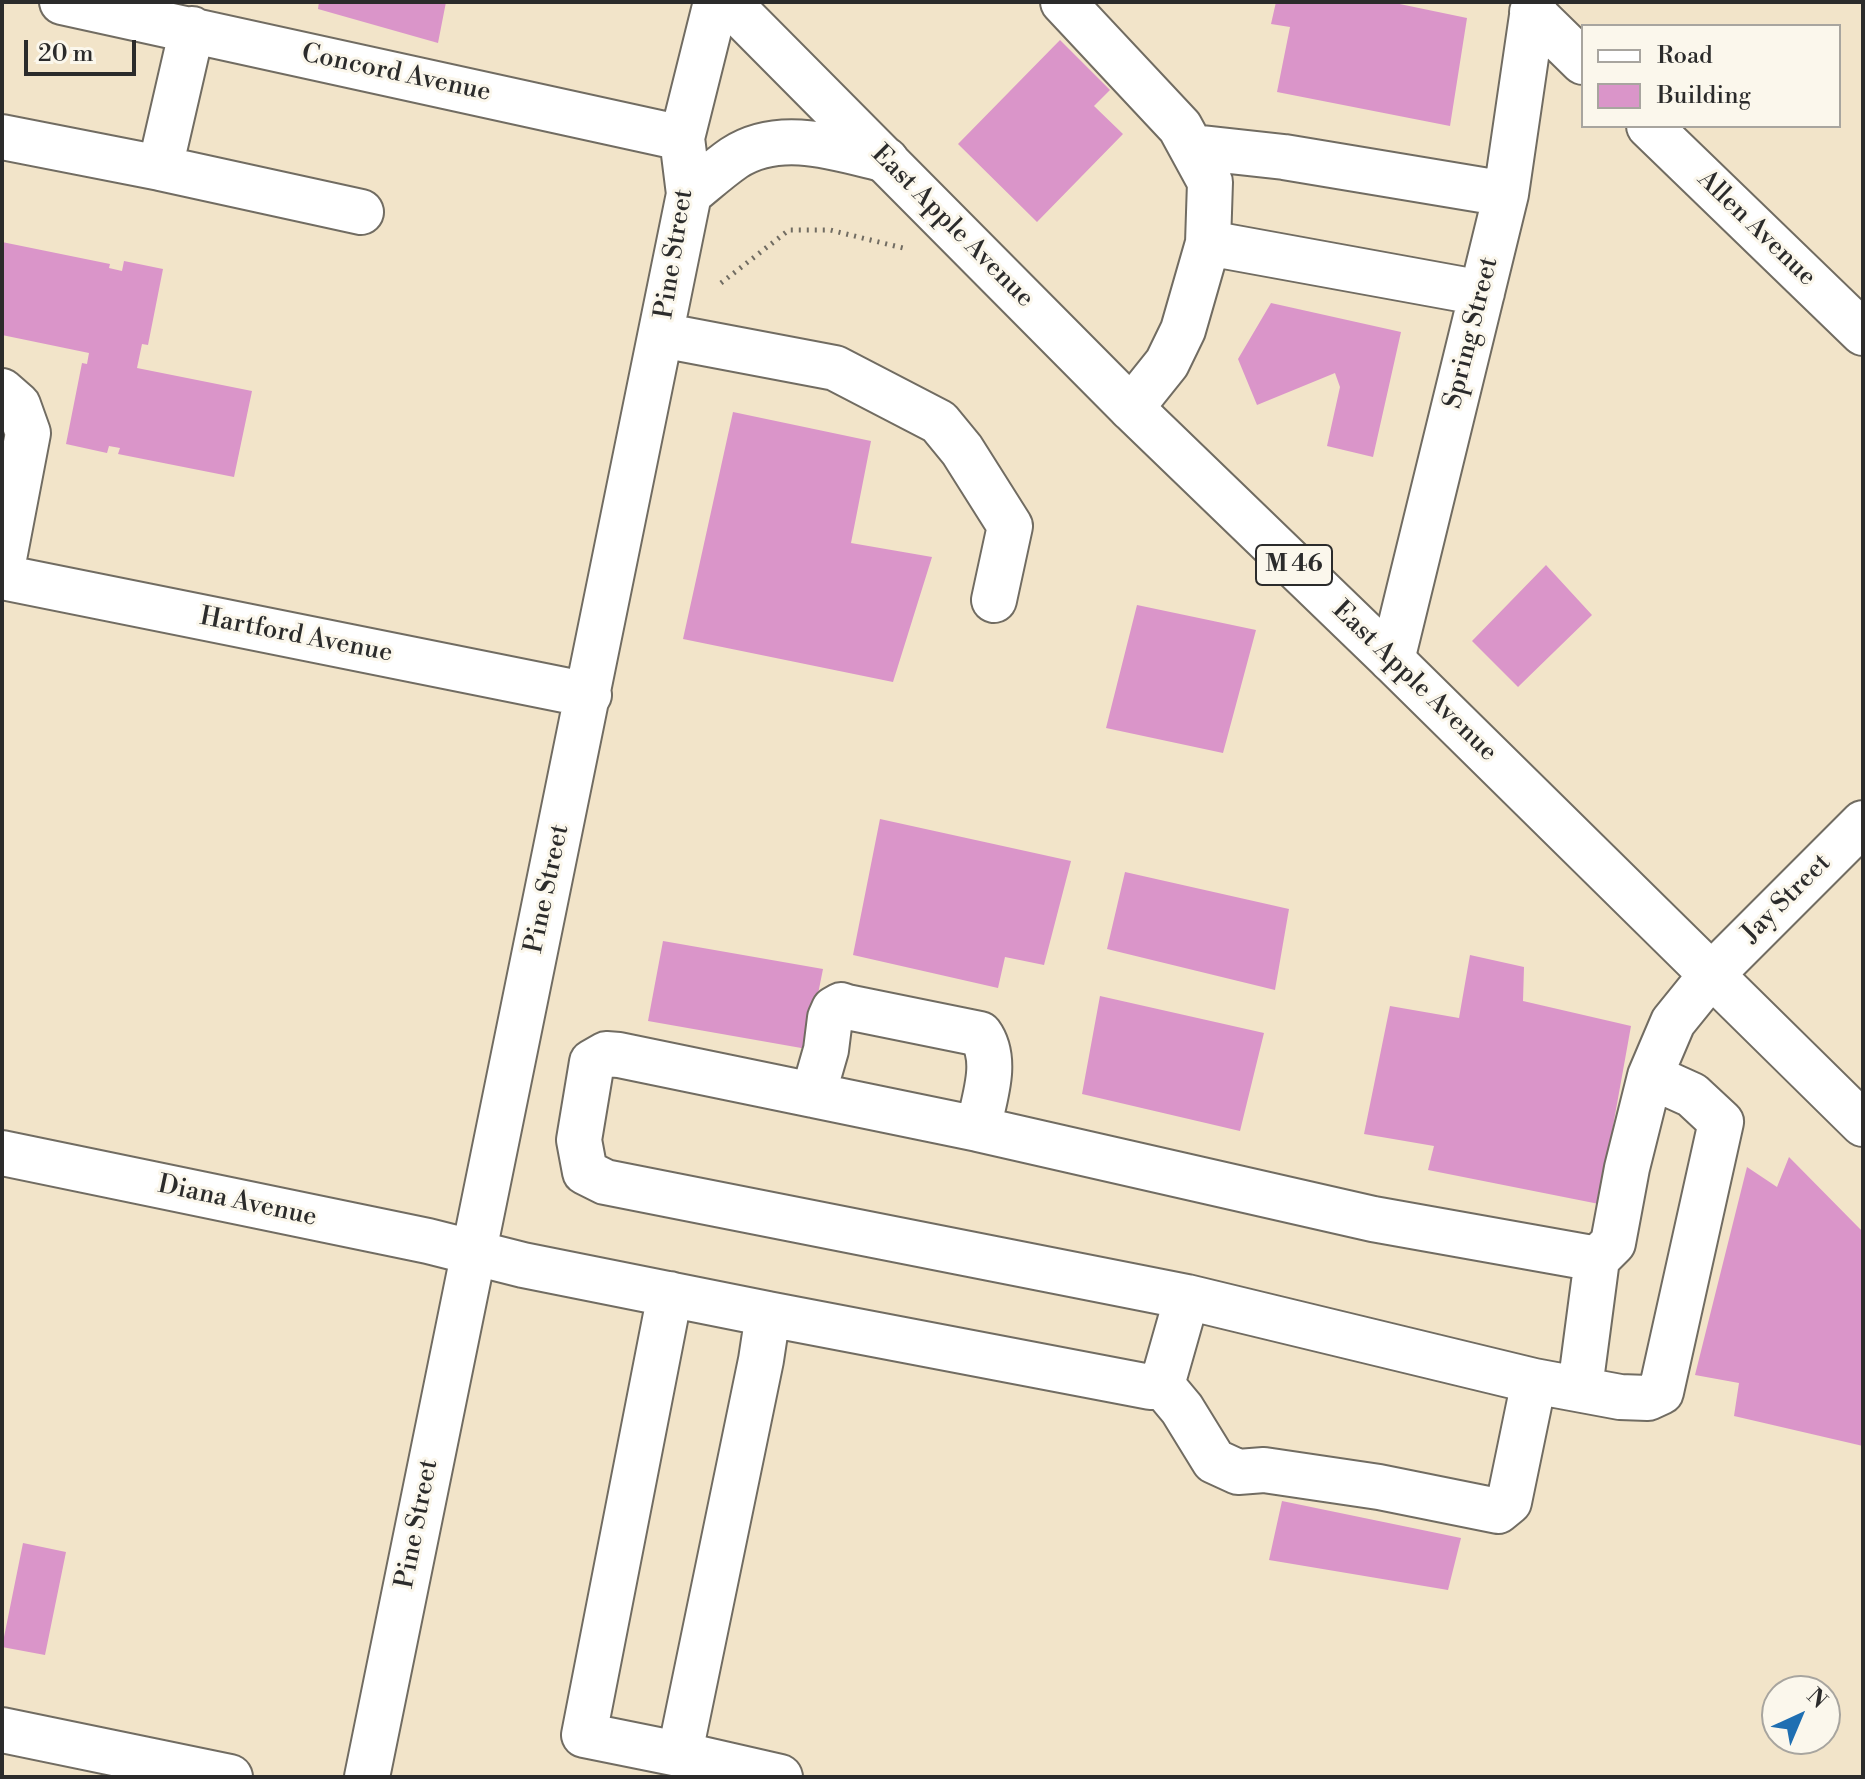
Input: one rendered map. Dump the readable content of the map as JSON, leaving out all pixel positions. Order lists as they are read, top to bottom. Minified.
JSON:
{"streets":{"street":["Concord Avenue","East Apple Avenue","Allen Avenue","Pine Street","Spring Street","M 46","Hartford Avenue","Jay Street","Diana Avenue"]},"crossings":[["Concord Avenue","Pine Street"],["East Apple Avenue","Spring Street"],["East Apple Avenue","Jay Street"],["Pine Street","Hartford Avenue"],["Pine Street","Diana Avenue"]],"legend":["Road","Building"],"scale_bar":"20 m","north":"top right"}
